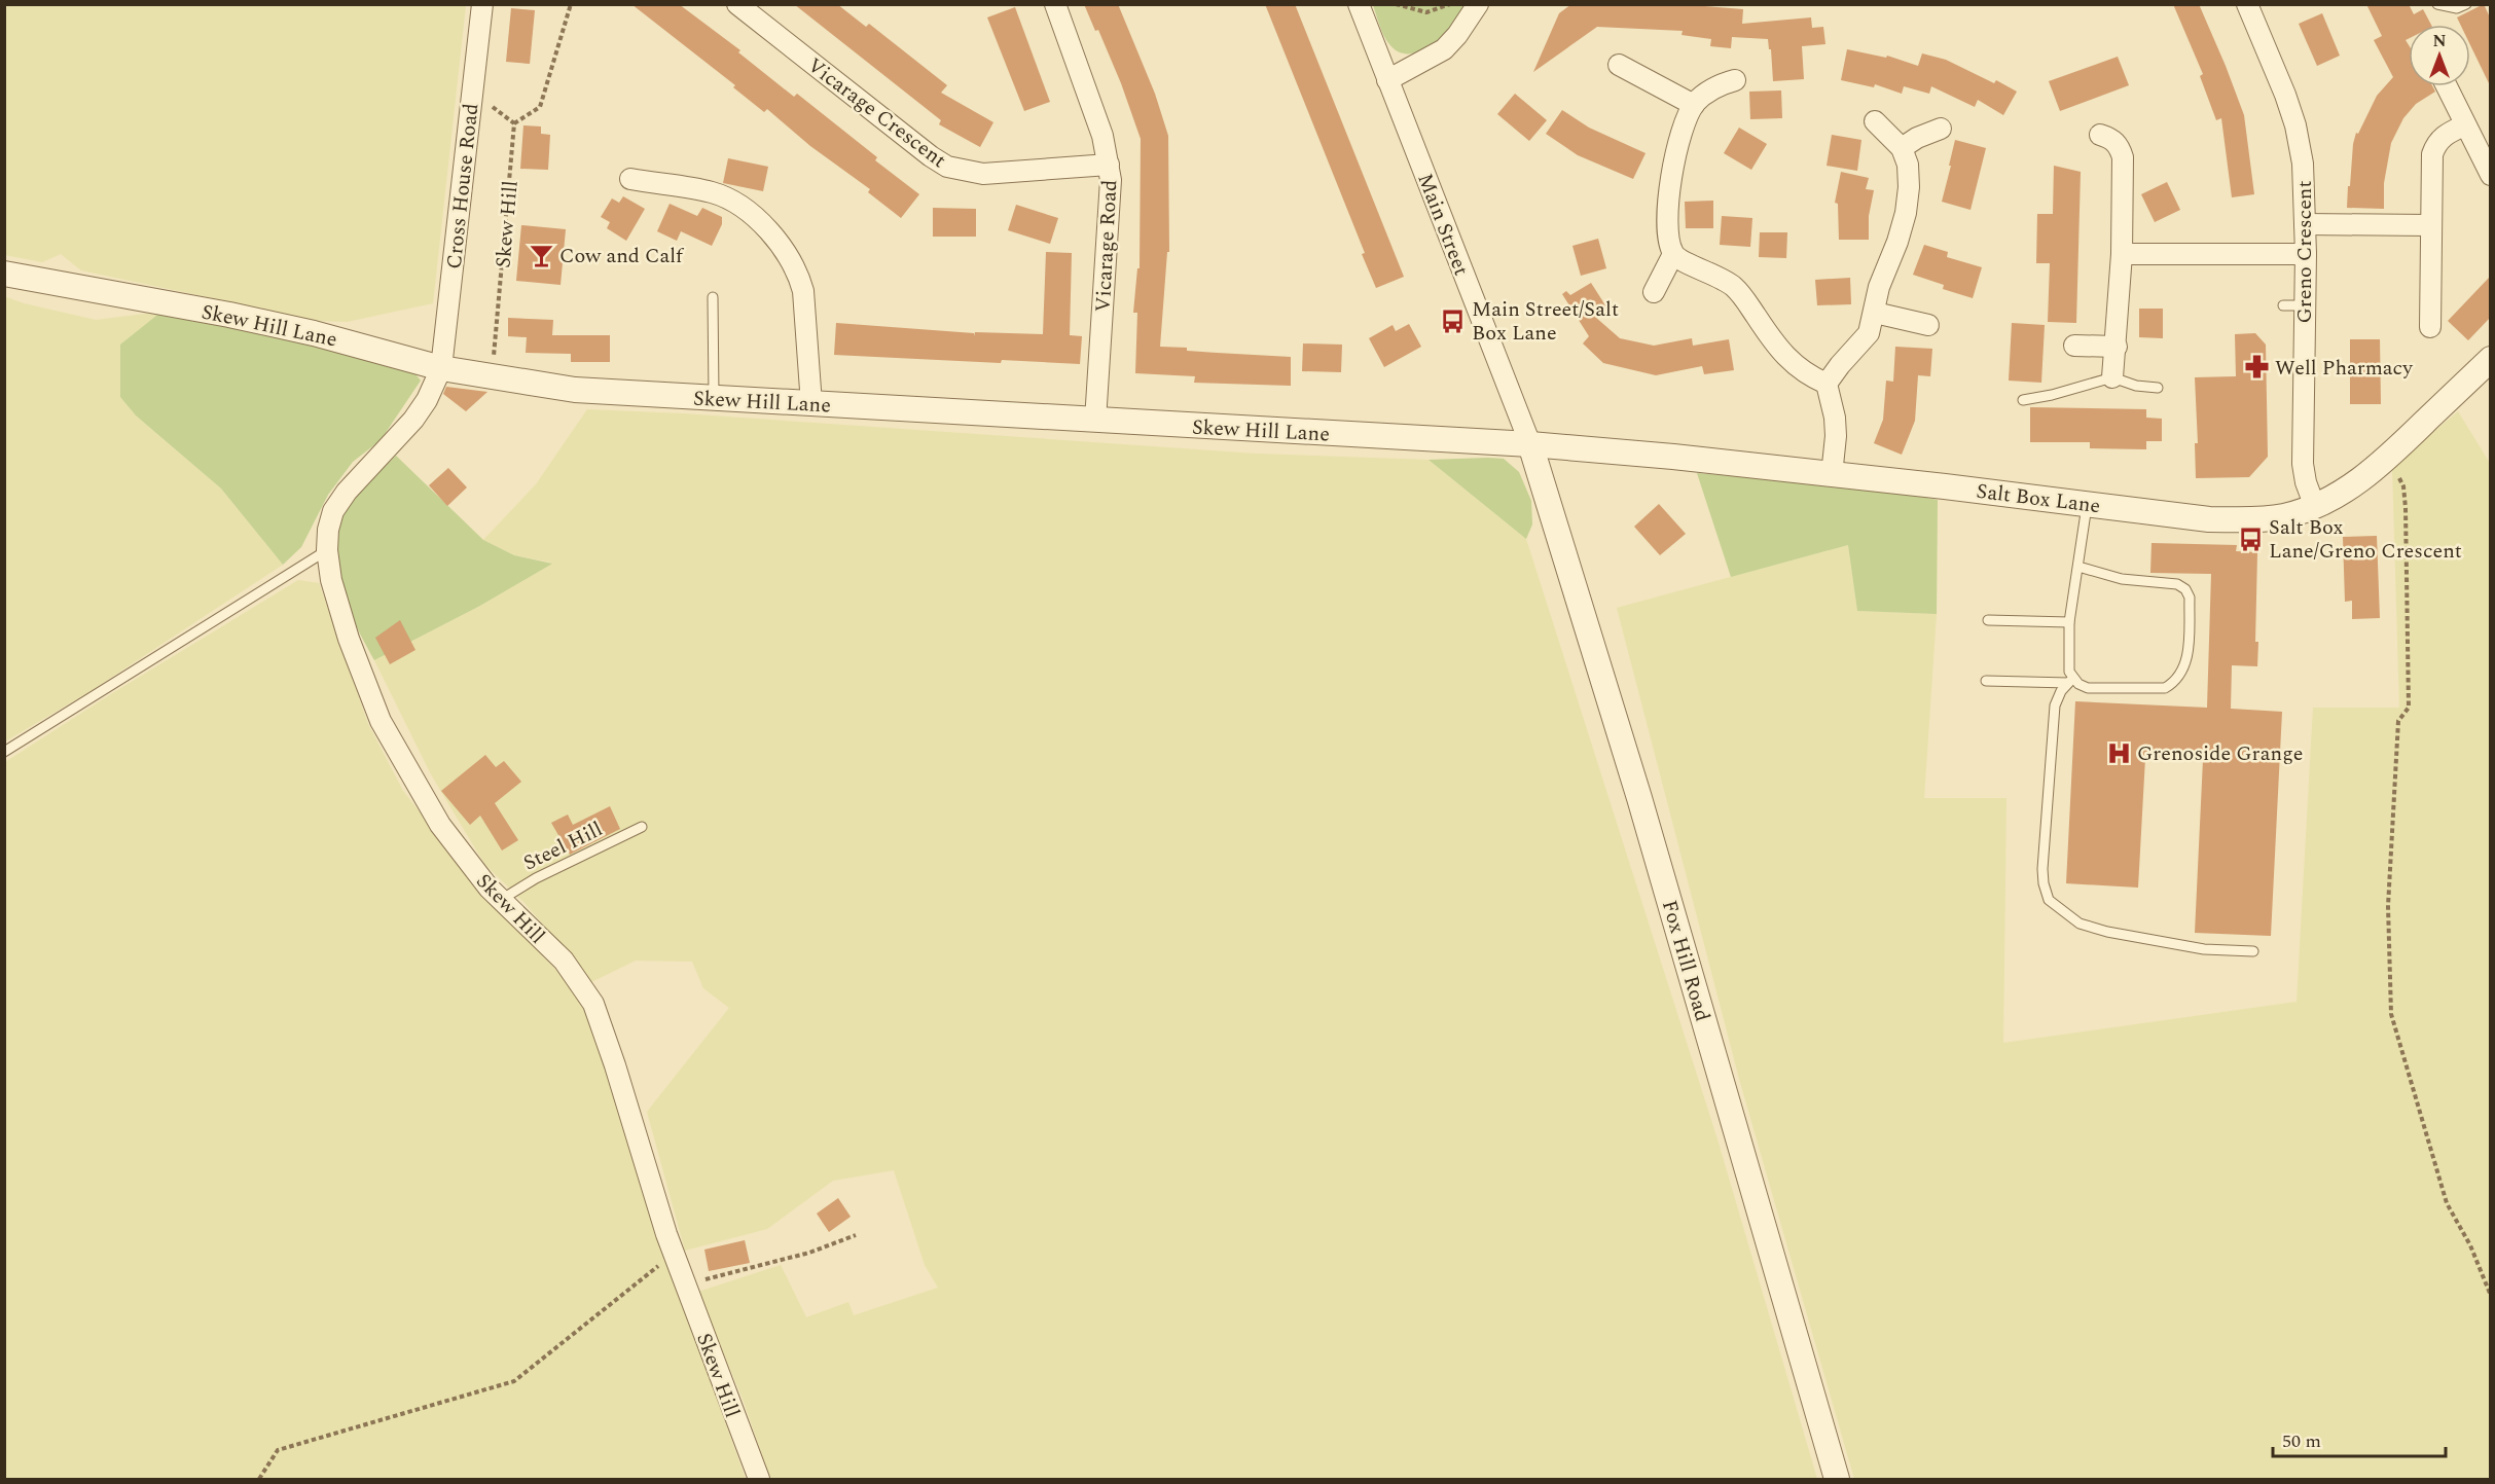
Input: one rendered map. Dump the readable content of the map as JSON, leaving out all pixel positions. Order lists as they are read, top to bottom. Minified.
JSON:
{"streets":{"street":["Vicarage Crescent","Cross House Road","Skew Hill","Main Street","Vicarage Road","Greno Crescent","Skew Hill Lane","Salt Box Lane","Fox Hill Road"],"lane":["Steel Hill"]},"crossings":[["Vicarage Crescent","Vicarage Road"],["Cross House Road","Skew Hill"],["Cross House Road","Skew Hill Lane"],["Skew Hill","Skew Hill Lane"],["Skew Hill","Steel Hill"],["Main Street","Skew Hill Lane"],["Main Street","Salt Box Lane"],["Main Street","Fox Hill Road"],["Vicarage Road","Skew Hill Lane"],["Greno Crescent","Salt Box Lane"],["Skew Hill Lane","Salt Box Lane"],["Skew Hill Lane","Fox Hill Road"],["Salt Box Lane","Fox Hill Road"]],"places":{"bar":["Cow and Calf"],"bus stop":["Main Street/Salt Box Lane","Salt Box Lane/Greno Crescent"],"pharmacy":["Well Pharmacy"],"hospital":["Grenoside Grange"]},"scale_bar":"50 m","north":"top"}
